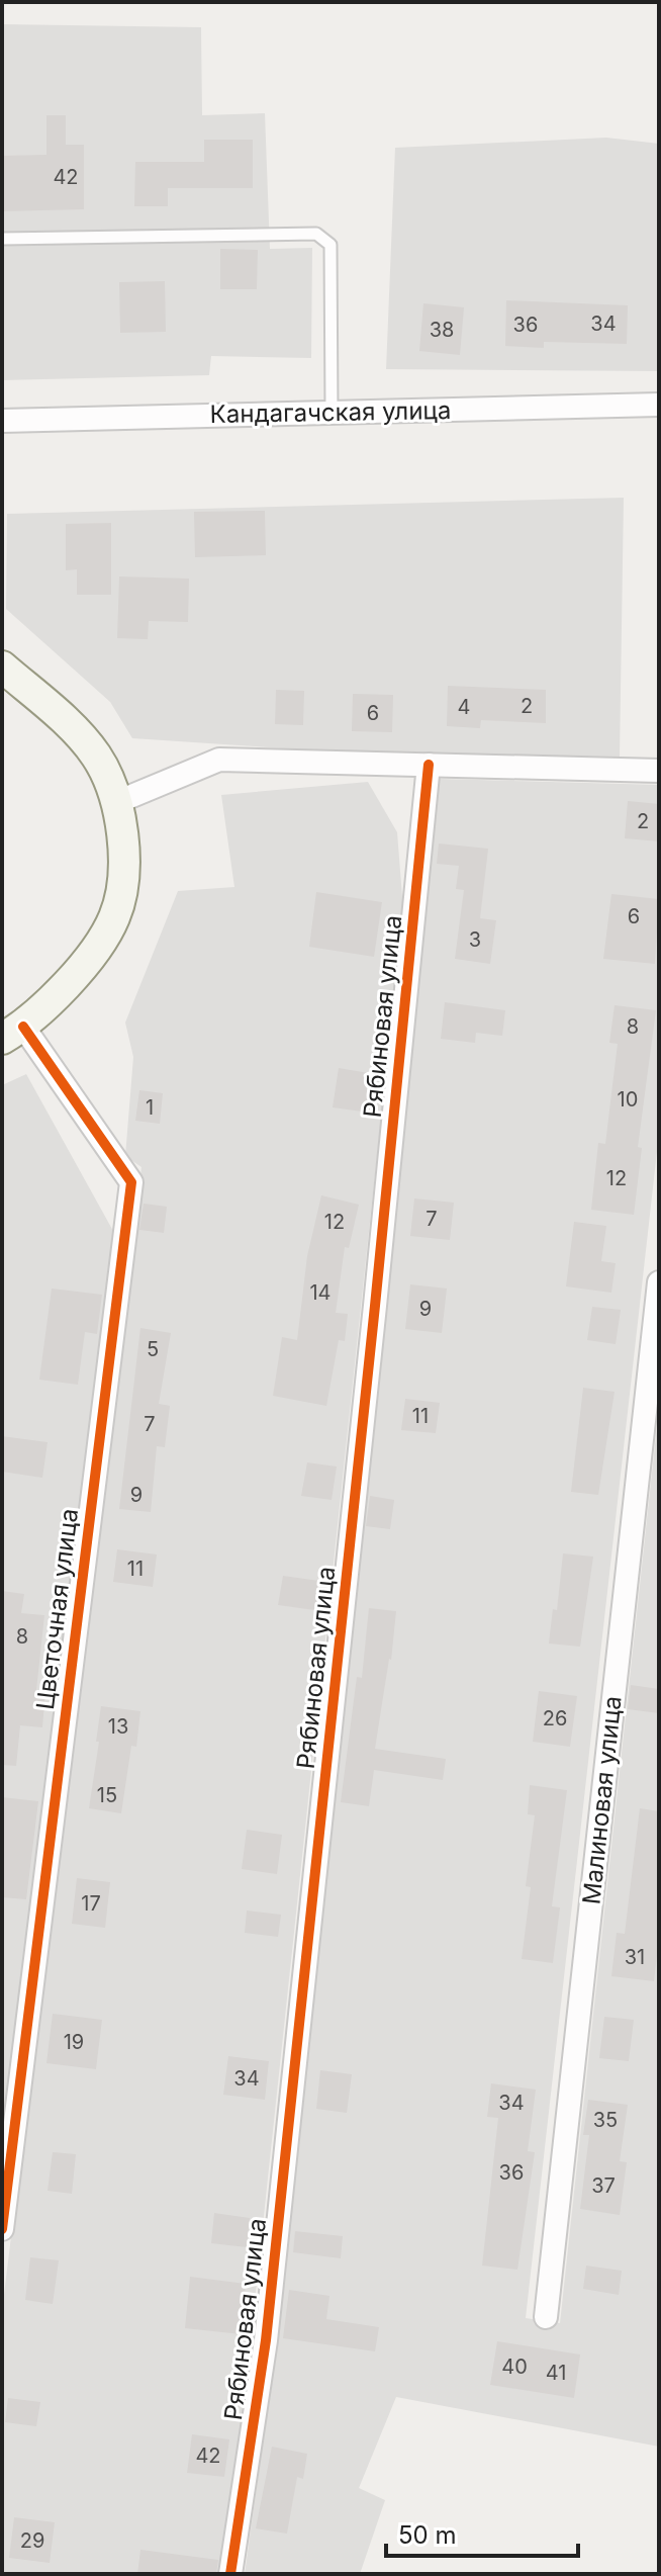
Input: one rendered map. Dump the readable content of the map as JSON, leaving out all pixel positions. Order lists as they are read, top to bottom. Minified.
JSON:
{"streets":{"street":["Кандагачская улица","Рябиновая улица","Цветочная улица","Малиновая улица"]},"house_numbers":["42","34","36","38","2","4","6","2","6","3","8","10","1","12","7","12","14","9","5","11","7","9","11","8","26","13","15","17","31","19","34","34","35","36","37","40","41","42","29"],"scale_bar":"50 m"}
